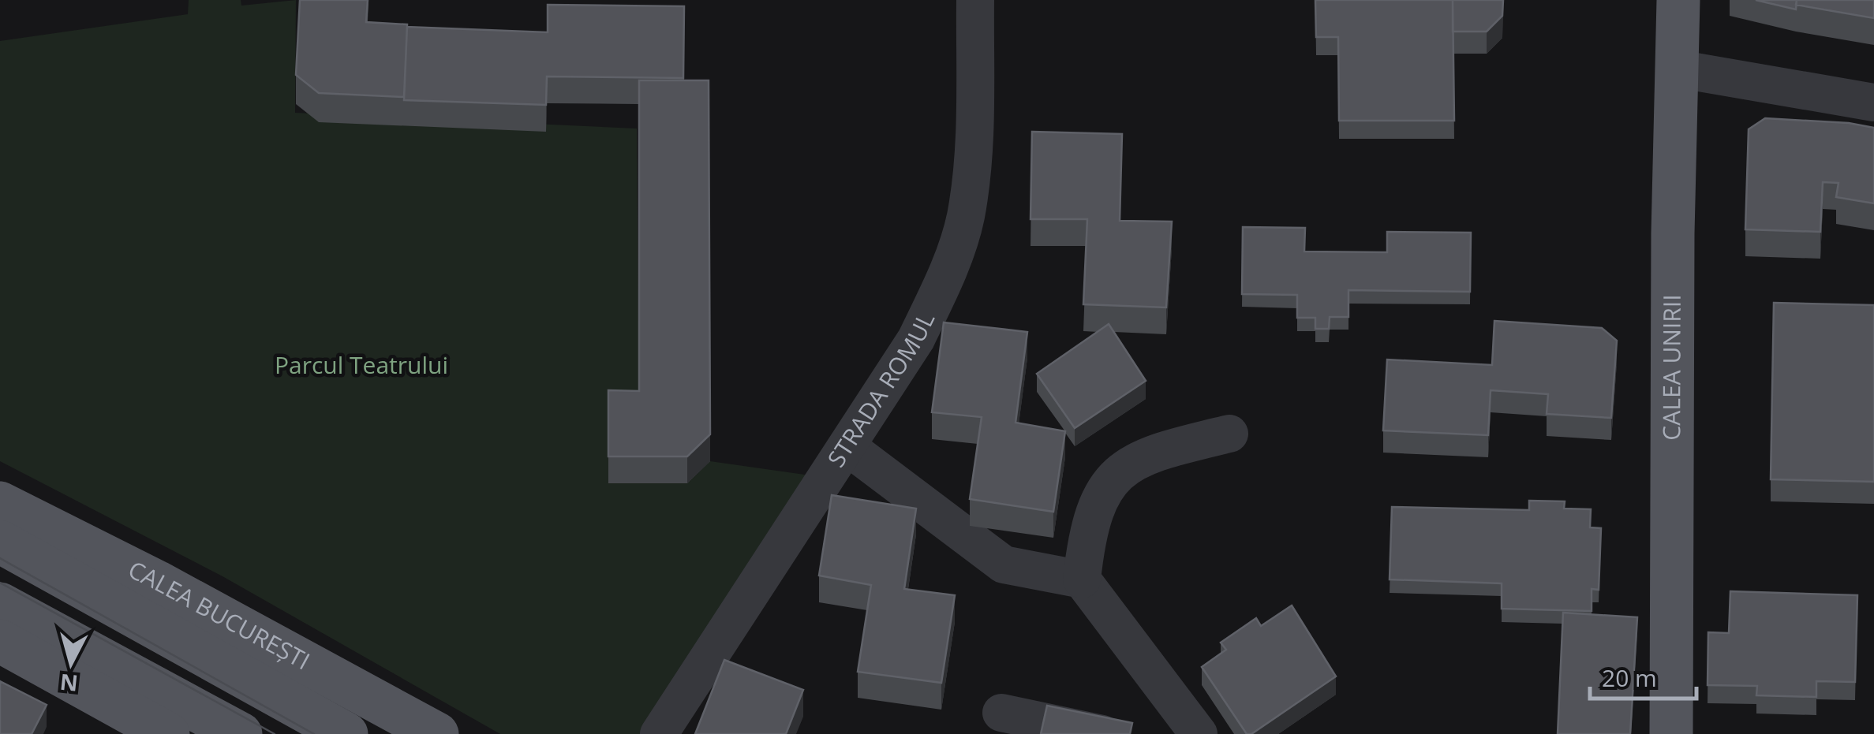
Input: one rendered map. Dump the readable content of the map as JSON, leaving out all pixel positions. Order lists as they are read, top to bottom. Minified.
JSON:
{"streets":{"main road":["CALEA UNIRII","CALEA BUCUREȘTI"],"street":["STRADA ROMUL"]},"parks":["Parcul Teatrului"],"scale_bar":"20 m","north":"bottom"}
